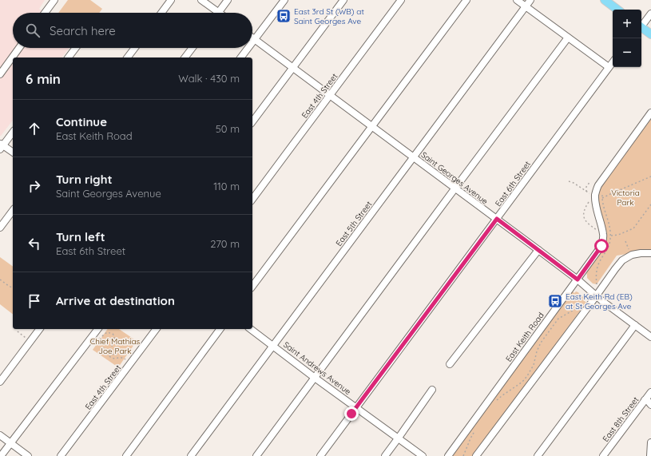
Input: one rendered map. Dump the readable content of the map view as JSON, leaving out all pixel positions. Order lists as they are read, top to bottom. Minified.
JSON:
{"streets":{"street":["East 4th Street","Saint Georges Avenue","East 6th Street","East 5th Street","East Keith Road","Saint Andrews Avenue","East 8th Street"]},"crossings":[["East 4th Street","Saint Georges Avenue"],["Saint Georges Avenue","East 6th Street"],["Saint Georges Avenue","East 5th Street"],["Saint Georges Avenue","East Keith Road"],["East 6th Street","Saint Andrews Avenue"],["East 5th Street","Saint Andrews Avenue"]],"parks":["Victoria Park","Chief Mathias Joe Park"],"places":{"bus stop":["East 3rd St (WB) at Saint Georges Ave","East Keith Rd (EB) at St Georges Ave"]},"page":{"map_buttons":["+","−"],"search":"Search here","heading":["6 min","Walk · 430 m"],"list":[["Continue","East Keith Road","50 m"],["Turn right","Saint Georges Avenue","110 m"],["Turn left","East 6th Street","270 m"],"Arrive at destination"]}}
